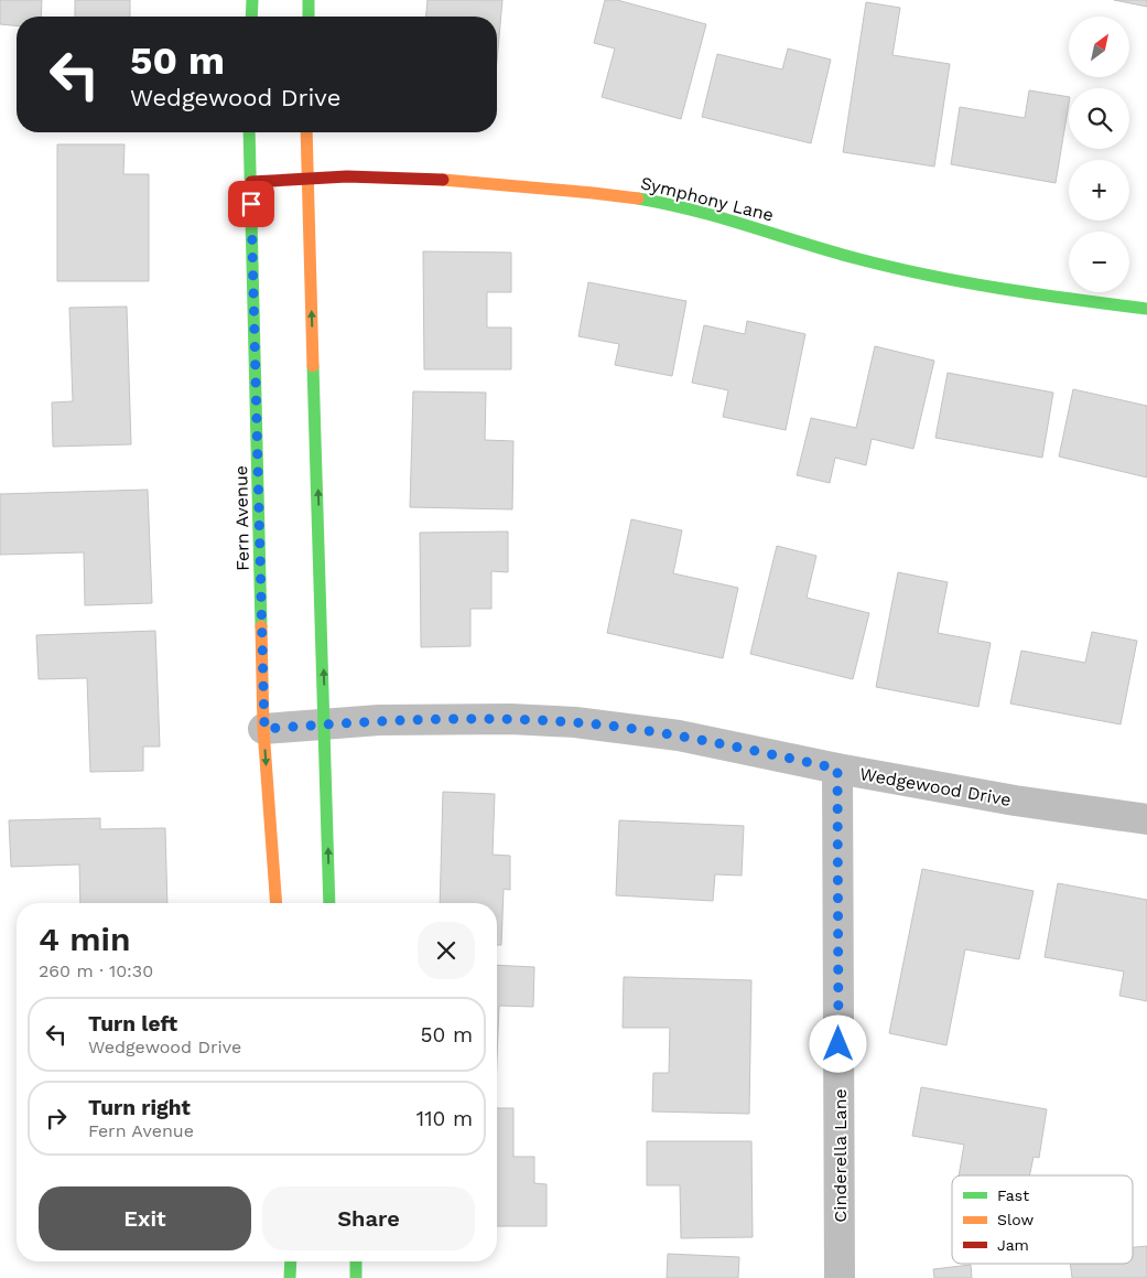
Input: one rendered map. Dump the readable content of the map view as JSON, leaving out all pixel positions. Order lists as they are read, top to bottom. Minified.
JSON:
{"streets":{"street":["Symphony Lane","Fern Avenue","Wedgewood Drive","Cinderella Lane"]},"crossings":[["Symphony Lane","Fern Avenue"],["Fern Avenue","Wedgewood Drive"],["Wedgewood Drive","Cinderella Lane"]],"legend":["Fast","Slow","Jam"],"north":"top right","page":{"map_buttons":["+","−"],"turn":["50 m","Wedgewood Drive"],"heading":["4 min","260 m · 10:30"],"list":[{"name":"Turn left","note":"Wedgewood Drive","value":"50 m"},{"name":"Turn right","note":"Fern Avenue","value":"110 m"}],"buttons":["Exit","Share"]}}
